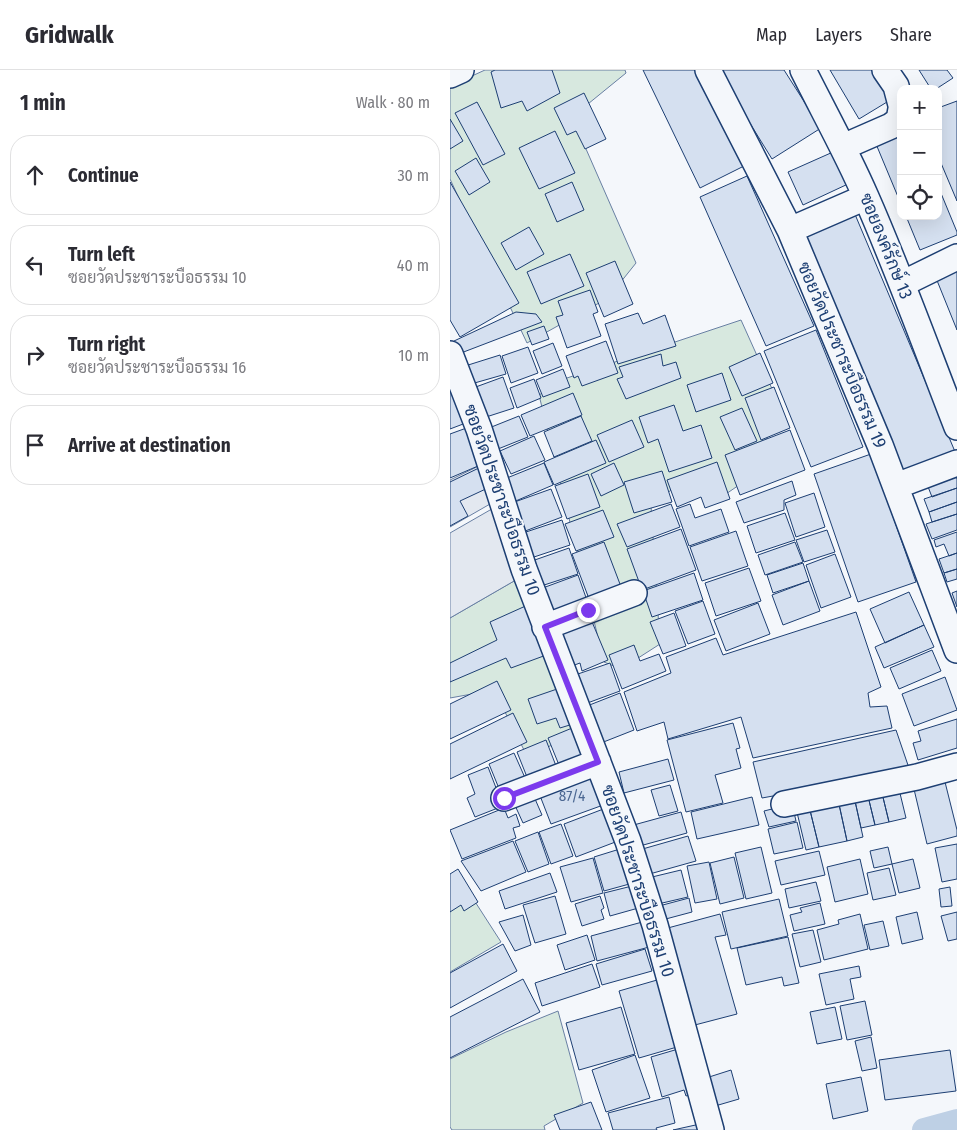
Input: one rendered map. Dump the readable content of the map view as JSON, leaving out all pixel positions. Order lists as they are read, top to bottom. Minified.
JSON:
{"streets":{"street":["ซอยองค์รักษ์ 13","ซอยวัดประชาระบือธรรม 19","ซอยวัดประชาระบือธรรม 10"]},"house_numbers":["87/4"],"page":{"header":"Gridwalk","nav":["Map","Layers","Share"],"heading":["1 min","Walk · 80 m"],"map_buttons":["+","−"],"list":[["Continue","30 m"],["Turn left","ซอยวัดประชาระบือธรรม 10","40 m"],["Turn right","ซอยวัดประชาระบือธรรม 16","10 m"],"Arrive at destination"]}}
